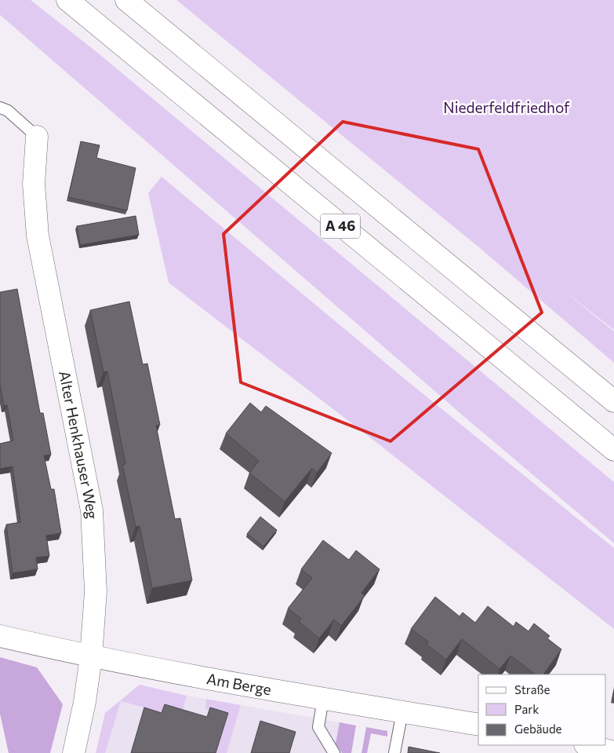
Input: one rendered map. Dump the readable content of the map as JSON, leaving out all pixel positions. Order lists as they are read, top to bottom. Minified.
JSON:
{"streets":{"main road":["A 46","Alter Henkhauser Weg","Am Berge"]},"crossings":[["Alter Henkhauser Weg","Am Berge"]],"parks":["Niederfeldfriedhof"],"legend":["Straße","Park","Gebäude"]}
